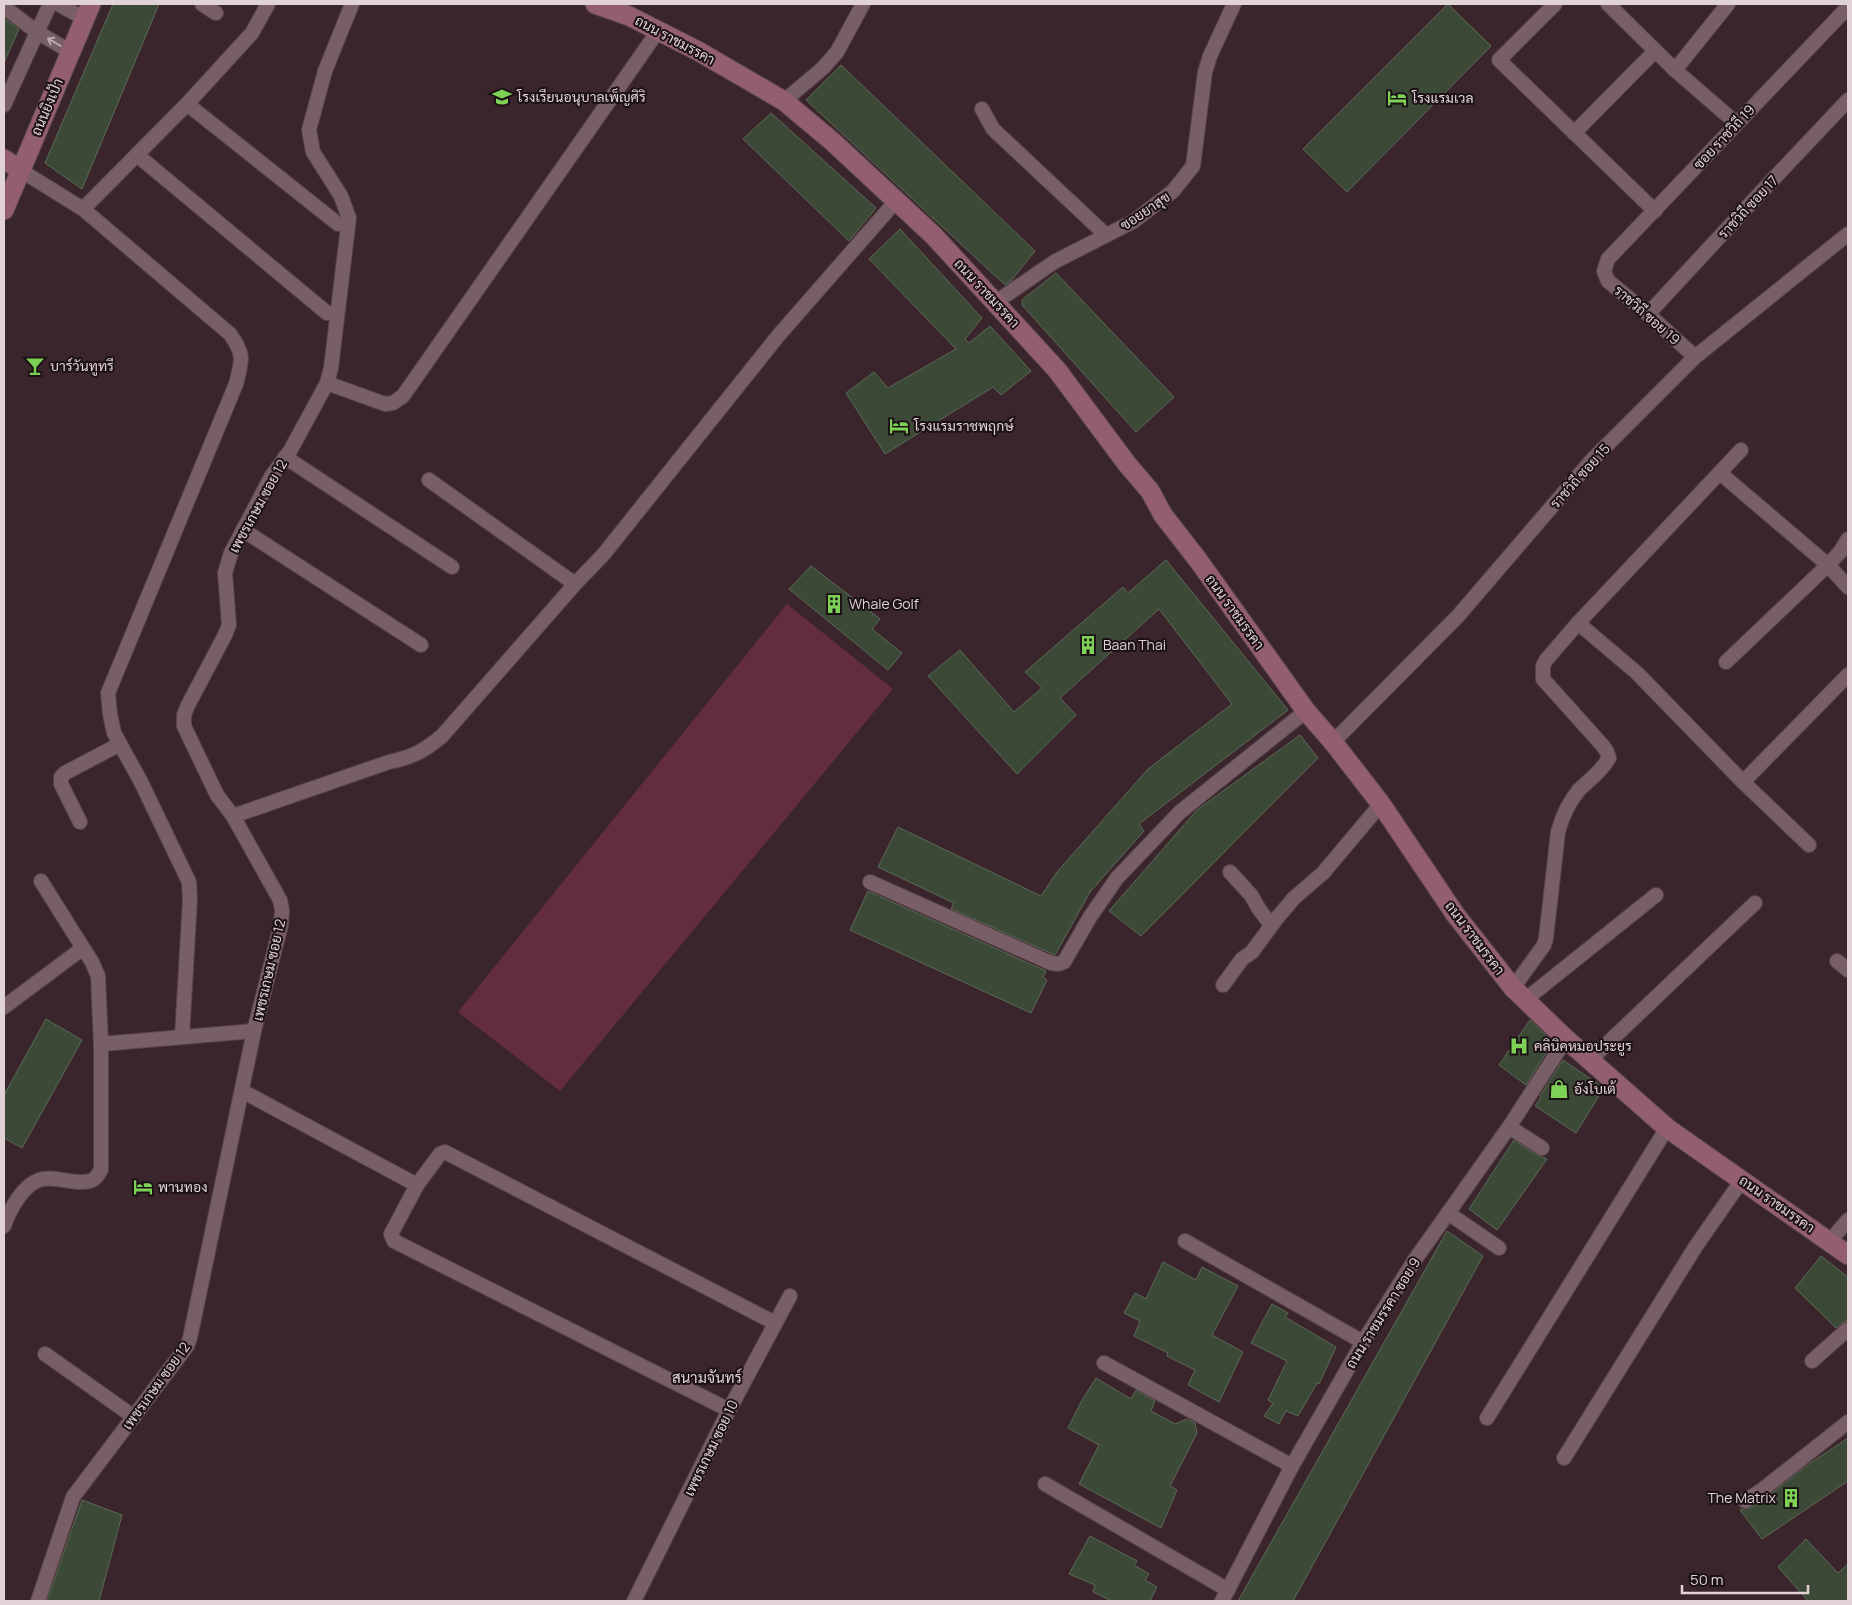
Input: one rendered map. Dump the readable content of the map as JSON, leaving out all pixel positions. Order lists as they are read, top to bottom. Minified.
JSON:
{"streets":{"street":["ถนน ราชมรรคา","ถนนยิงเป้า","ซอย ราชวิถี 19","ราชวิถี ซอย 17","ซอยยาสุข","ราชวิถี ซอย 19","ราชวิถี ซอย 15","เพชรเกษม ซอย 12","ถนน ราชมรรคา ซอย 9","เพชรเกษม ซอย 10"]},"crossings":[["ถนน ราชมรรคา","ซอยยาสุข"],["ถนน ราชมรรคา","ราชวิถี ซอย 15"],["ถนน ราชมรรคา","ถนน ราชมรรคา ซอย 9"],["ซอย ราชวิถี 19","ราชวิถี ซอย 19"],["ราชวิถี ซอย 17","ราชวิถี ซอย 19"],["ราชวิถี ซอย 19","ราชวิถี ซอย 15"]],"districts":["สนามจันทร์"],"places":{"school or university":["โรงเรียนอนุบาลเพ็ญศิริ"],"hotel":["โรงแรมเวล","โรงแรมราชพฤกษ์","พานทอง"],"bar":["บาร์วันทูทรี"],"building":["Whale Golf","Baan Thai","The Matrix"],"hospital":["คลินิคหมอประยูร"],"shop":["อังโบเต้"]},"scale_bar":"50 m"}
